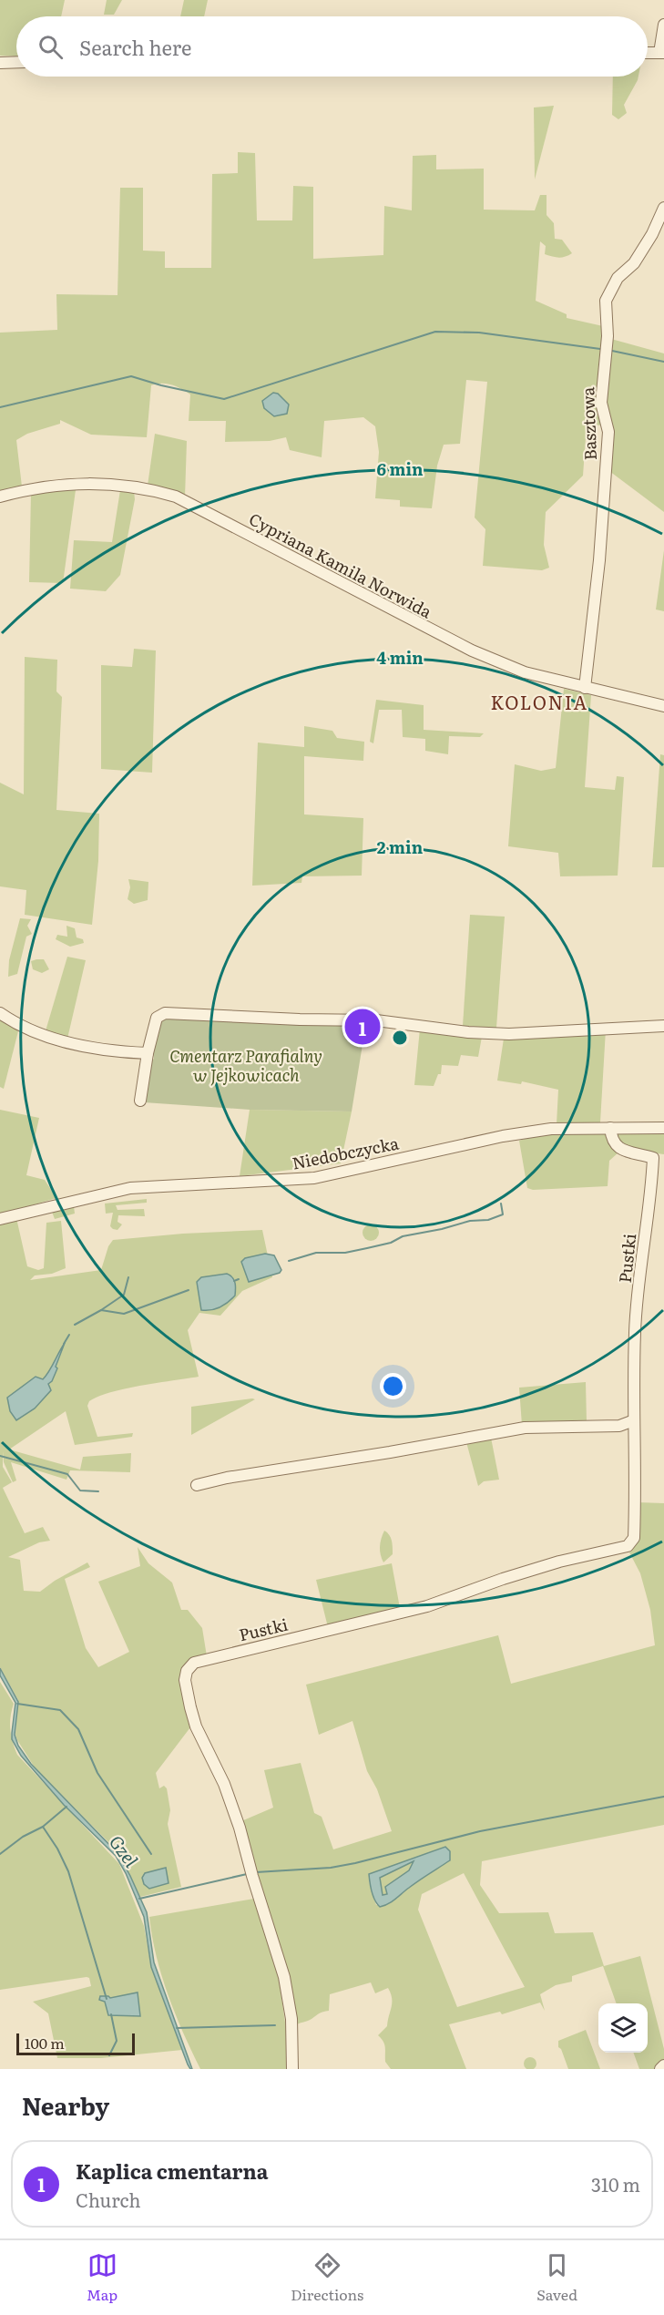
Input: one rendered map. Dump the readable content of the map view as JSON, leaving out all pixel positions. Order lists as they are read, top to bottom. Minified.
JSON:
{"streets":{"street":["Basztowa","Cypriana Kamila Norwida","Niedobczycka","Pustki"]},"crossings":[["Basztowa","Cypriana Kamila Norwida"],["Niedobczycka","Pustki"]],"districts":["KOLONIA"],"water":["Gzel"],"parks":["Cmentarz Parafialny w Jejkowicach"],"scale_bar":"100 m","page":{"search":"Search here","pins":"1","scale":"100 m","heading":"Nearby","list":[{"mark":"1","name":"Kaplica cmentarna","note":"Church","value":"310 m"}],"nav":["Map","Directions","Saved"]},"rings":["6 min","4 min","2 min"]}
